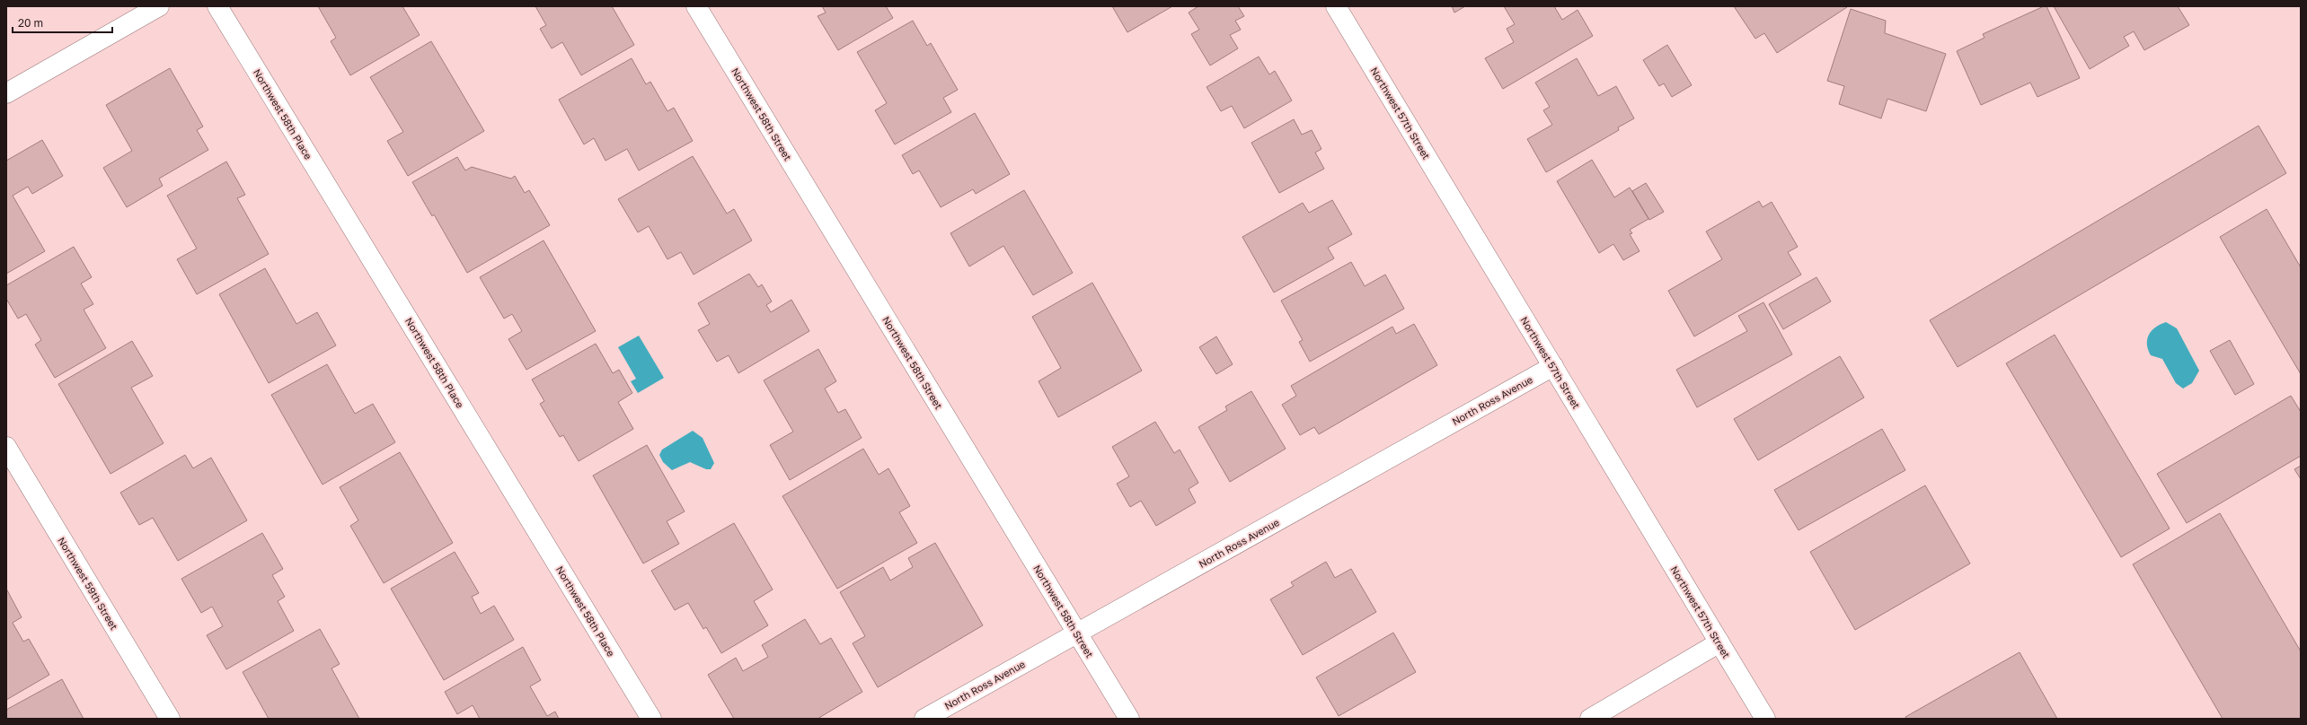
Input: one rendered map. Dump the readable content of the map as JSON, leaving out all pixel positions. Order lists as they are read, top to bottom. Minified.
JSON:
{"streets":{"street":["Northwest 57th Street","Northwest 58th Place","Northwest 58th Street","North Ross Avenue","Northwest 59th Street"]},"crossings":[["Northwest 57th Street","North Ross Avenue"],["Northwest 58th Street","North Ross Avenue"]],"scale_bar":"20 m"}
